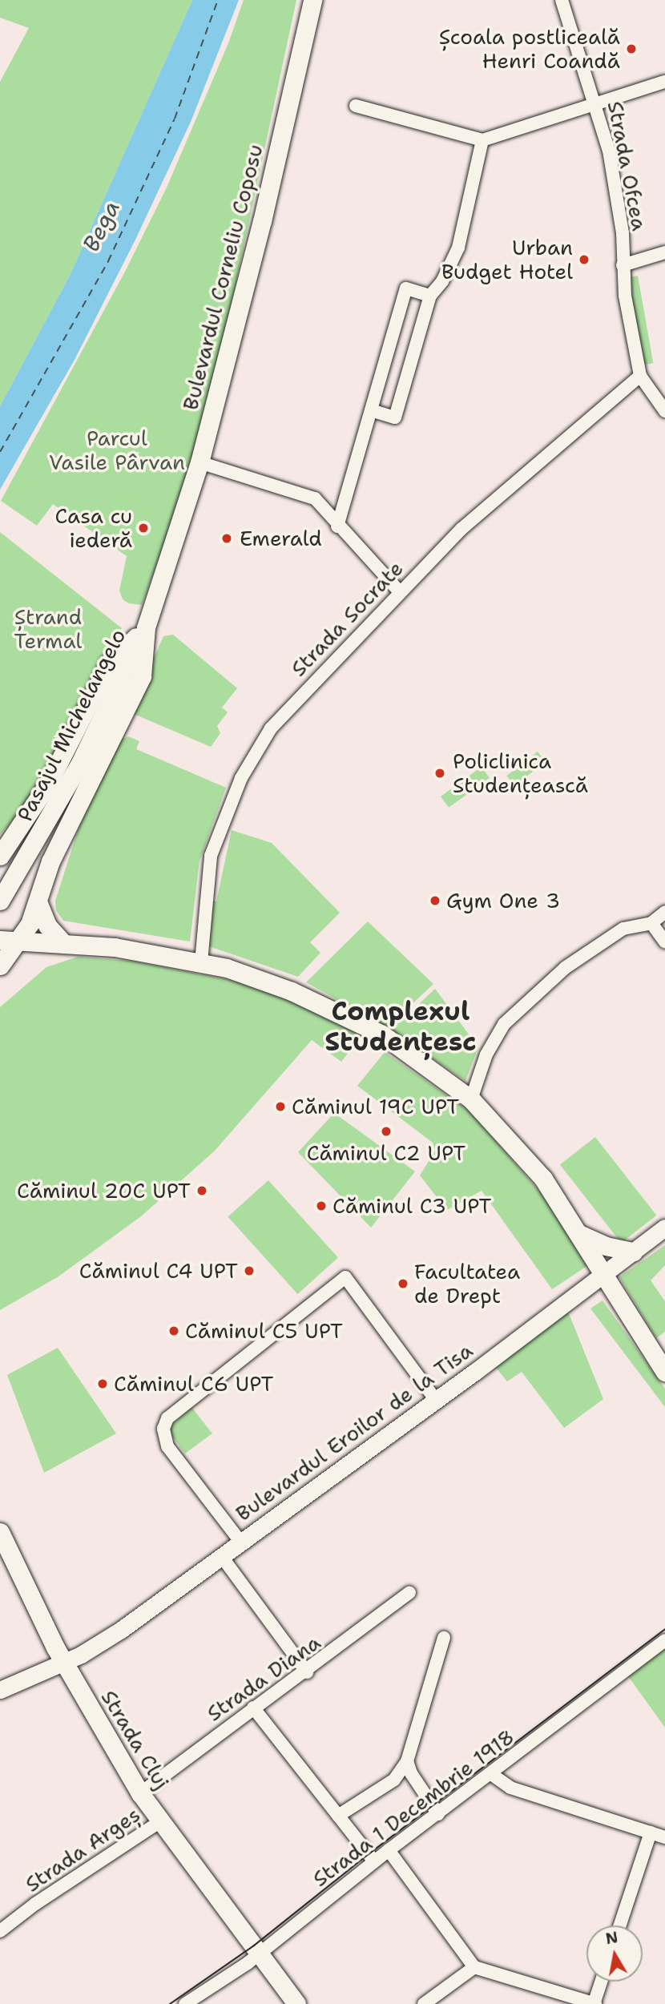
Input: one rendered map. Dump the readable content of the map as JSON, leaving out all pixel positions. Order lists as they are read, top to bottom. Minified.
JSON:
{"streets":{"main road":["Bulevardul Corneliu Coposu","Pasajul Michelangelo","Strada Cluj"],"street":["Strada Ofcea","Strada Socrate","Bulevardul Eroilor de la Tisa","Strada Diana","Strada 1 Decembrie 1918","Strada Argeș"]},"crossings":[["Strada Ofcea","Strada Socrate"],["Bulevardul Corneliu Coposu","Pasajul Michelangelo"],["Bulevardul Eroilor de la Tisa","Strada Cluj"],["Strada Diana","Strada Cluj"],["Strada Cluj","Strada 1 Decembrie 1918"],["Strada Cluj","Strada Argeș"]],"districts":["Complexul Studențesc"],"water":["Bega"],"parks":["Parcul Vasile Pârvan","Ștrand Termal"],"places":["Școala postliceală Henri Coandă","Urban Budget Hotel","Casa cu iederă","Emerald","Policlinica Studențească","Gym One 3","Căminul 19C UPT","Căminul C2 UPT","Căminul 20C UPT","Căminul C3 UPT","Căminul C4 UPT","Facultatea de Drept","Căminul C5 UPT","Căminul C6 UPT"],"north":"top"}
